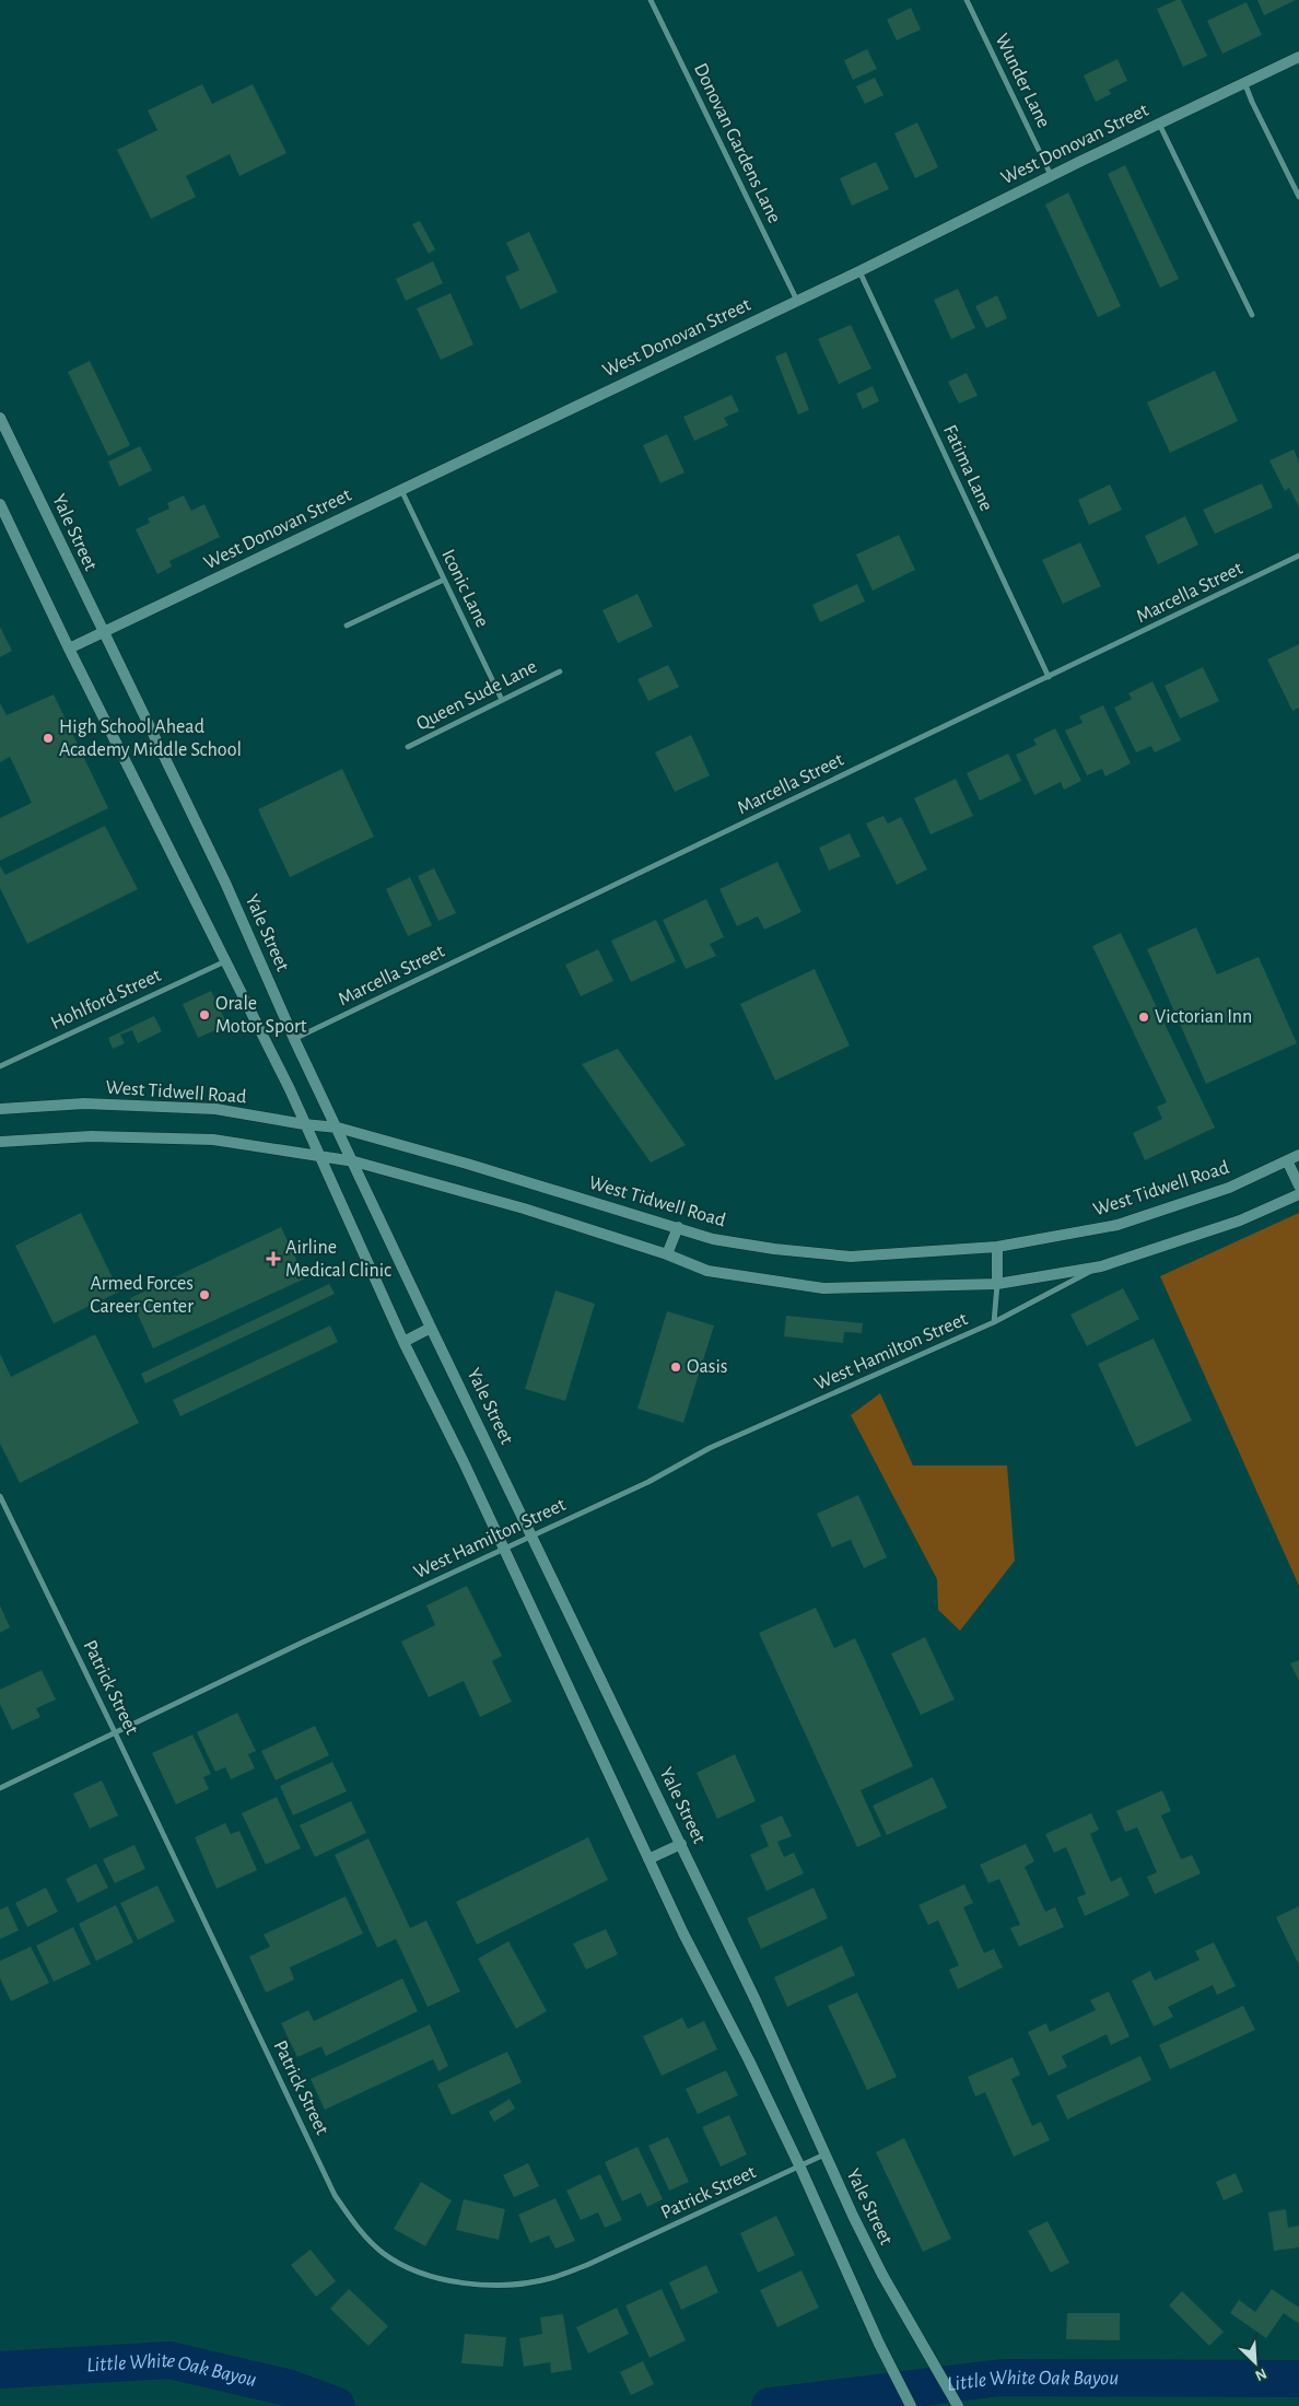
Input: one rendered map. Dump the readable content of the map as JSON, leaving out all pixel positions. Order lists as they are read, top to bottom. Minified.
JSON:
{"streets":{"main road":["West Donovan Street","Yale Street","West Tidwell Road"],"street":["Wunder Lane","Donovan Gardens Lane","Fatima Lane","Iconic Lane","Marcella Street","Queen Sude Lane","Hohlford Street","West Hamilton Street","Patrick Street"]},"crossings":[["Wunder Lane","West Donovan Street"],["Donovan Gardens Lane","West Donovan Street"],["West Donovan Street","Fatima Lane"],["West Donovan Street","Yale Street"],["West Donovan Street","Iconic Lane"],["Fatima Lane","Marcella Street"],["Yale Street","Marcella Street"],["Yale Street","West Tidwell Road"],["Yale Street","West Hamilton Street"],["Yale Street","Patrick Street"],["Iconic Lane","Queen Sude Lane"],["West Hamilton Street","Patrick Street"]],"water":["Little White Oak Bayou"],"places":{"other":["High School Ahead Academy Middle School","Orale Motor Sport","Victorian Inn","Armed Forces Career Center","Oasis"],"health":["Airline Medical Clinic"]},"north":"bottom right"}
